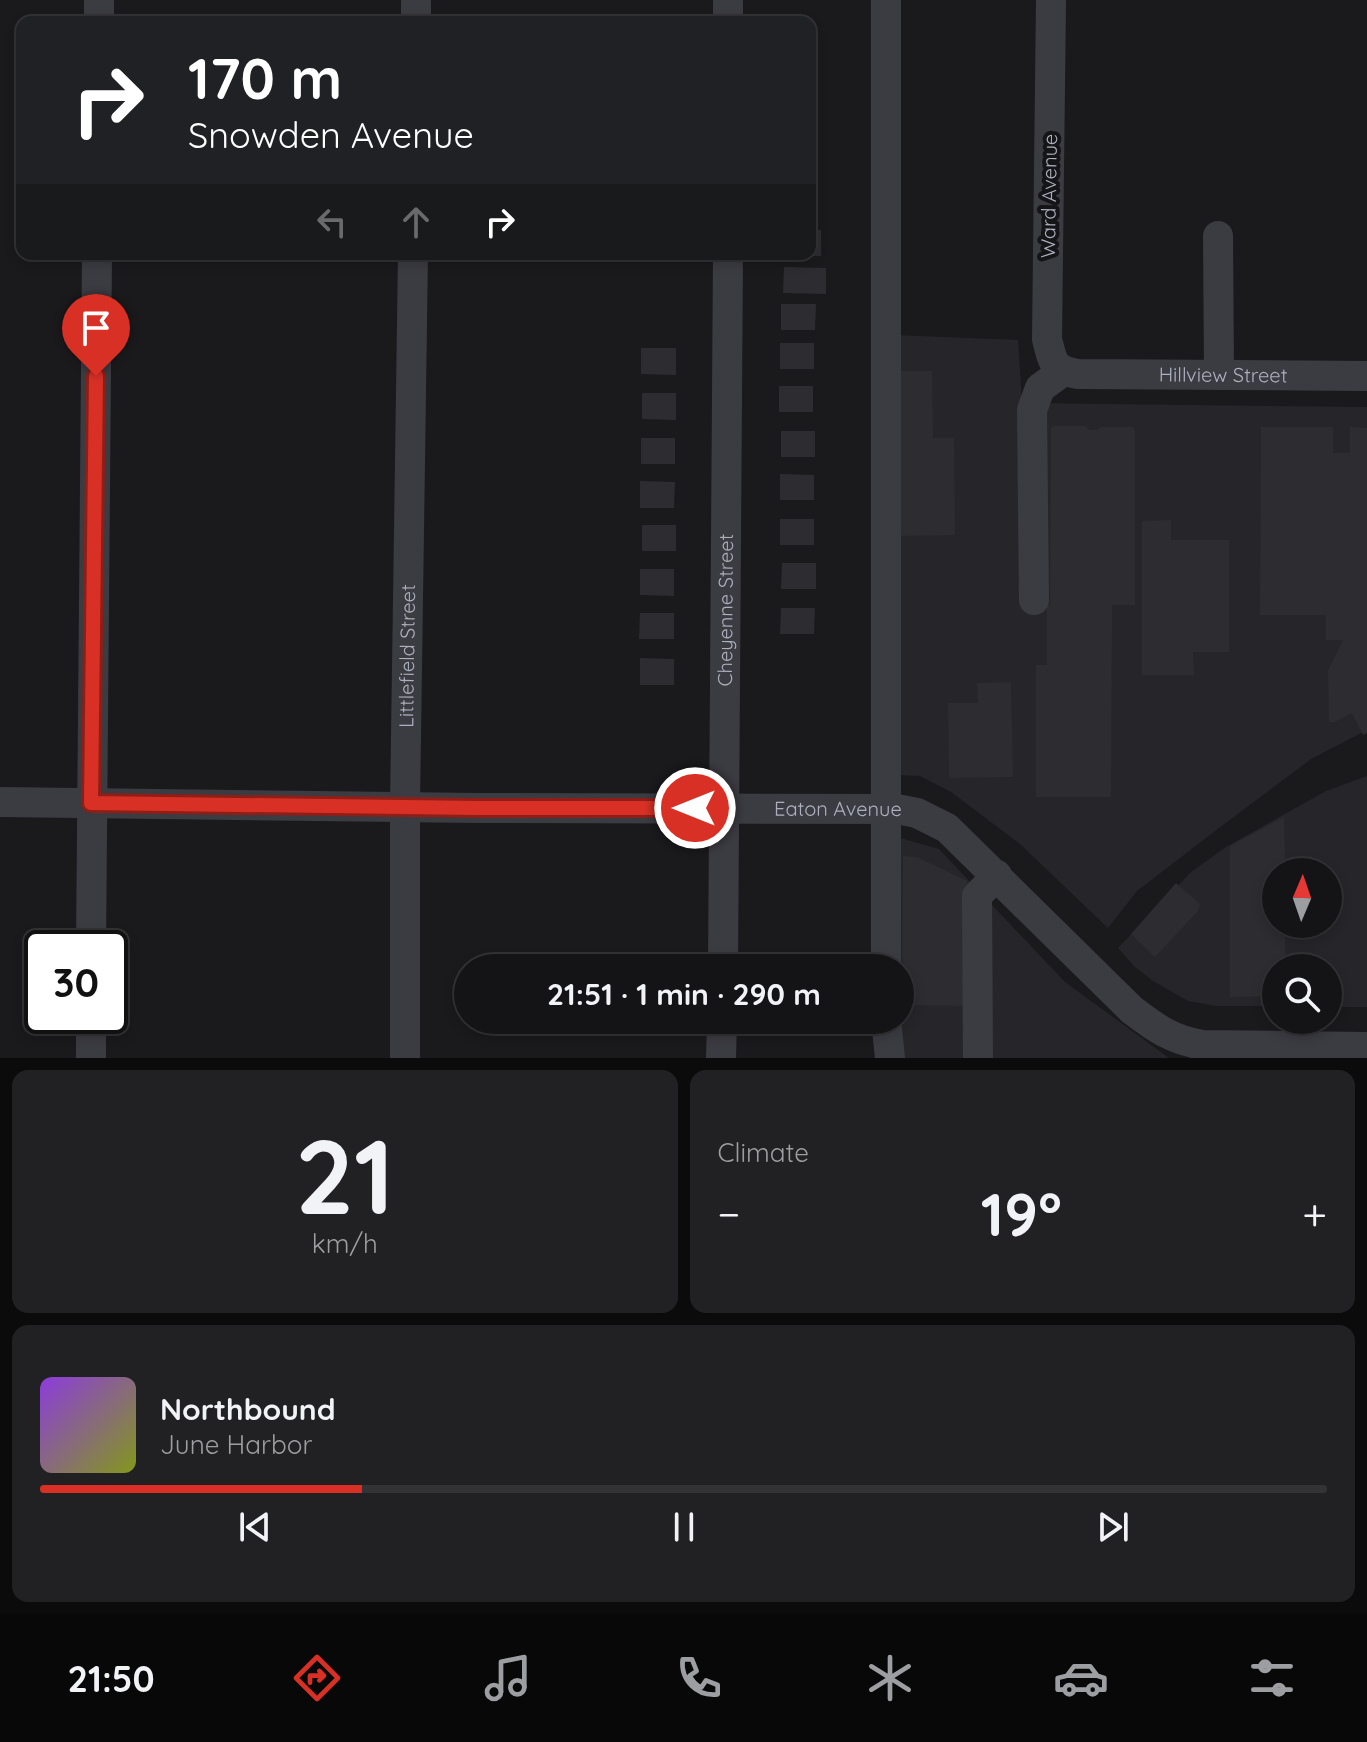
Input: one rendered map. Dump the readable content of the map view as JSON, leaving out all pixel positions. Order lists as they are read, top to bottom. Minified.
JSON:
{"streets":{"street":["Ward Avenue","Hillview Street","Cheyenne Street","Littlefield Street","Eaton Avenue"]},"crossings":[["Ward Avenue","Hillview Street"],["Cheyenne Street","Eaton Avenue"],["Littlefield Street","Eaton Avenue"]],"north":"top","page":{"turn":["170 m","Snowden Avenue"],"limit":"30","trip":"21:51 · 1 min · 290 m","tile":[["21","km/h"],"Climate"],"heat":["−","19°","+"],"song":["Northbound","June Harbor"],"tabs":"21:50"}}
